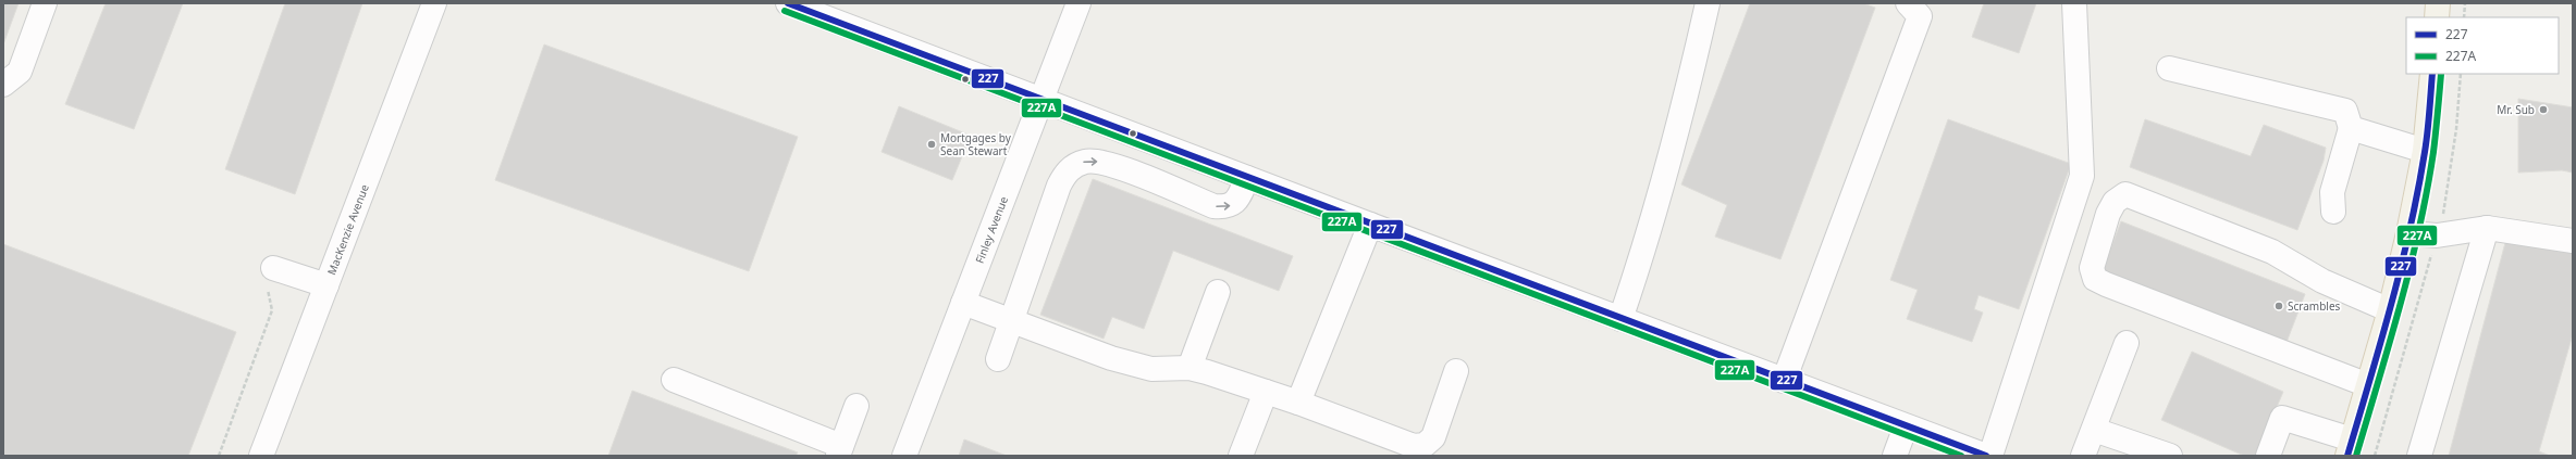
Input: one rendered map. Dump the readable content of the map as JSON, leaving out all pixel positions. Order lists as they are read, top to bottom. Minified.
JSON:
{"streets":{"street":["MacKenzie Avenue","Finley Avenue"]},"places":["Mr. Sub","Mortgages by Sean Stewart","Scrambles"],"lines":["transit line 227","transit line 227A"],"legend":["227","227A"]}
